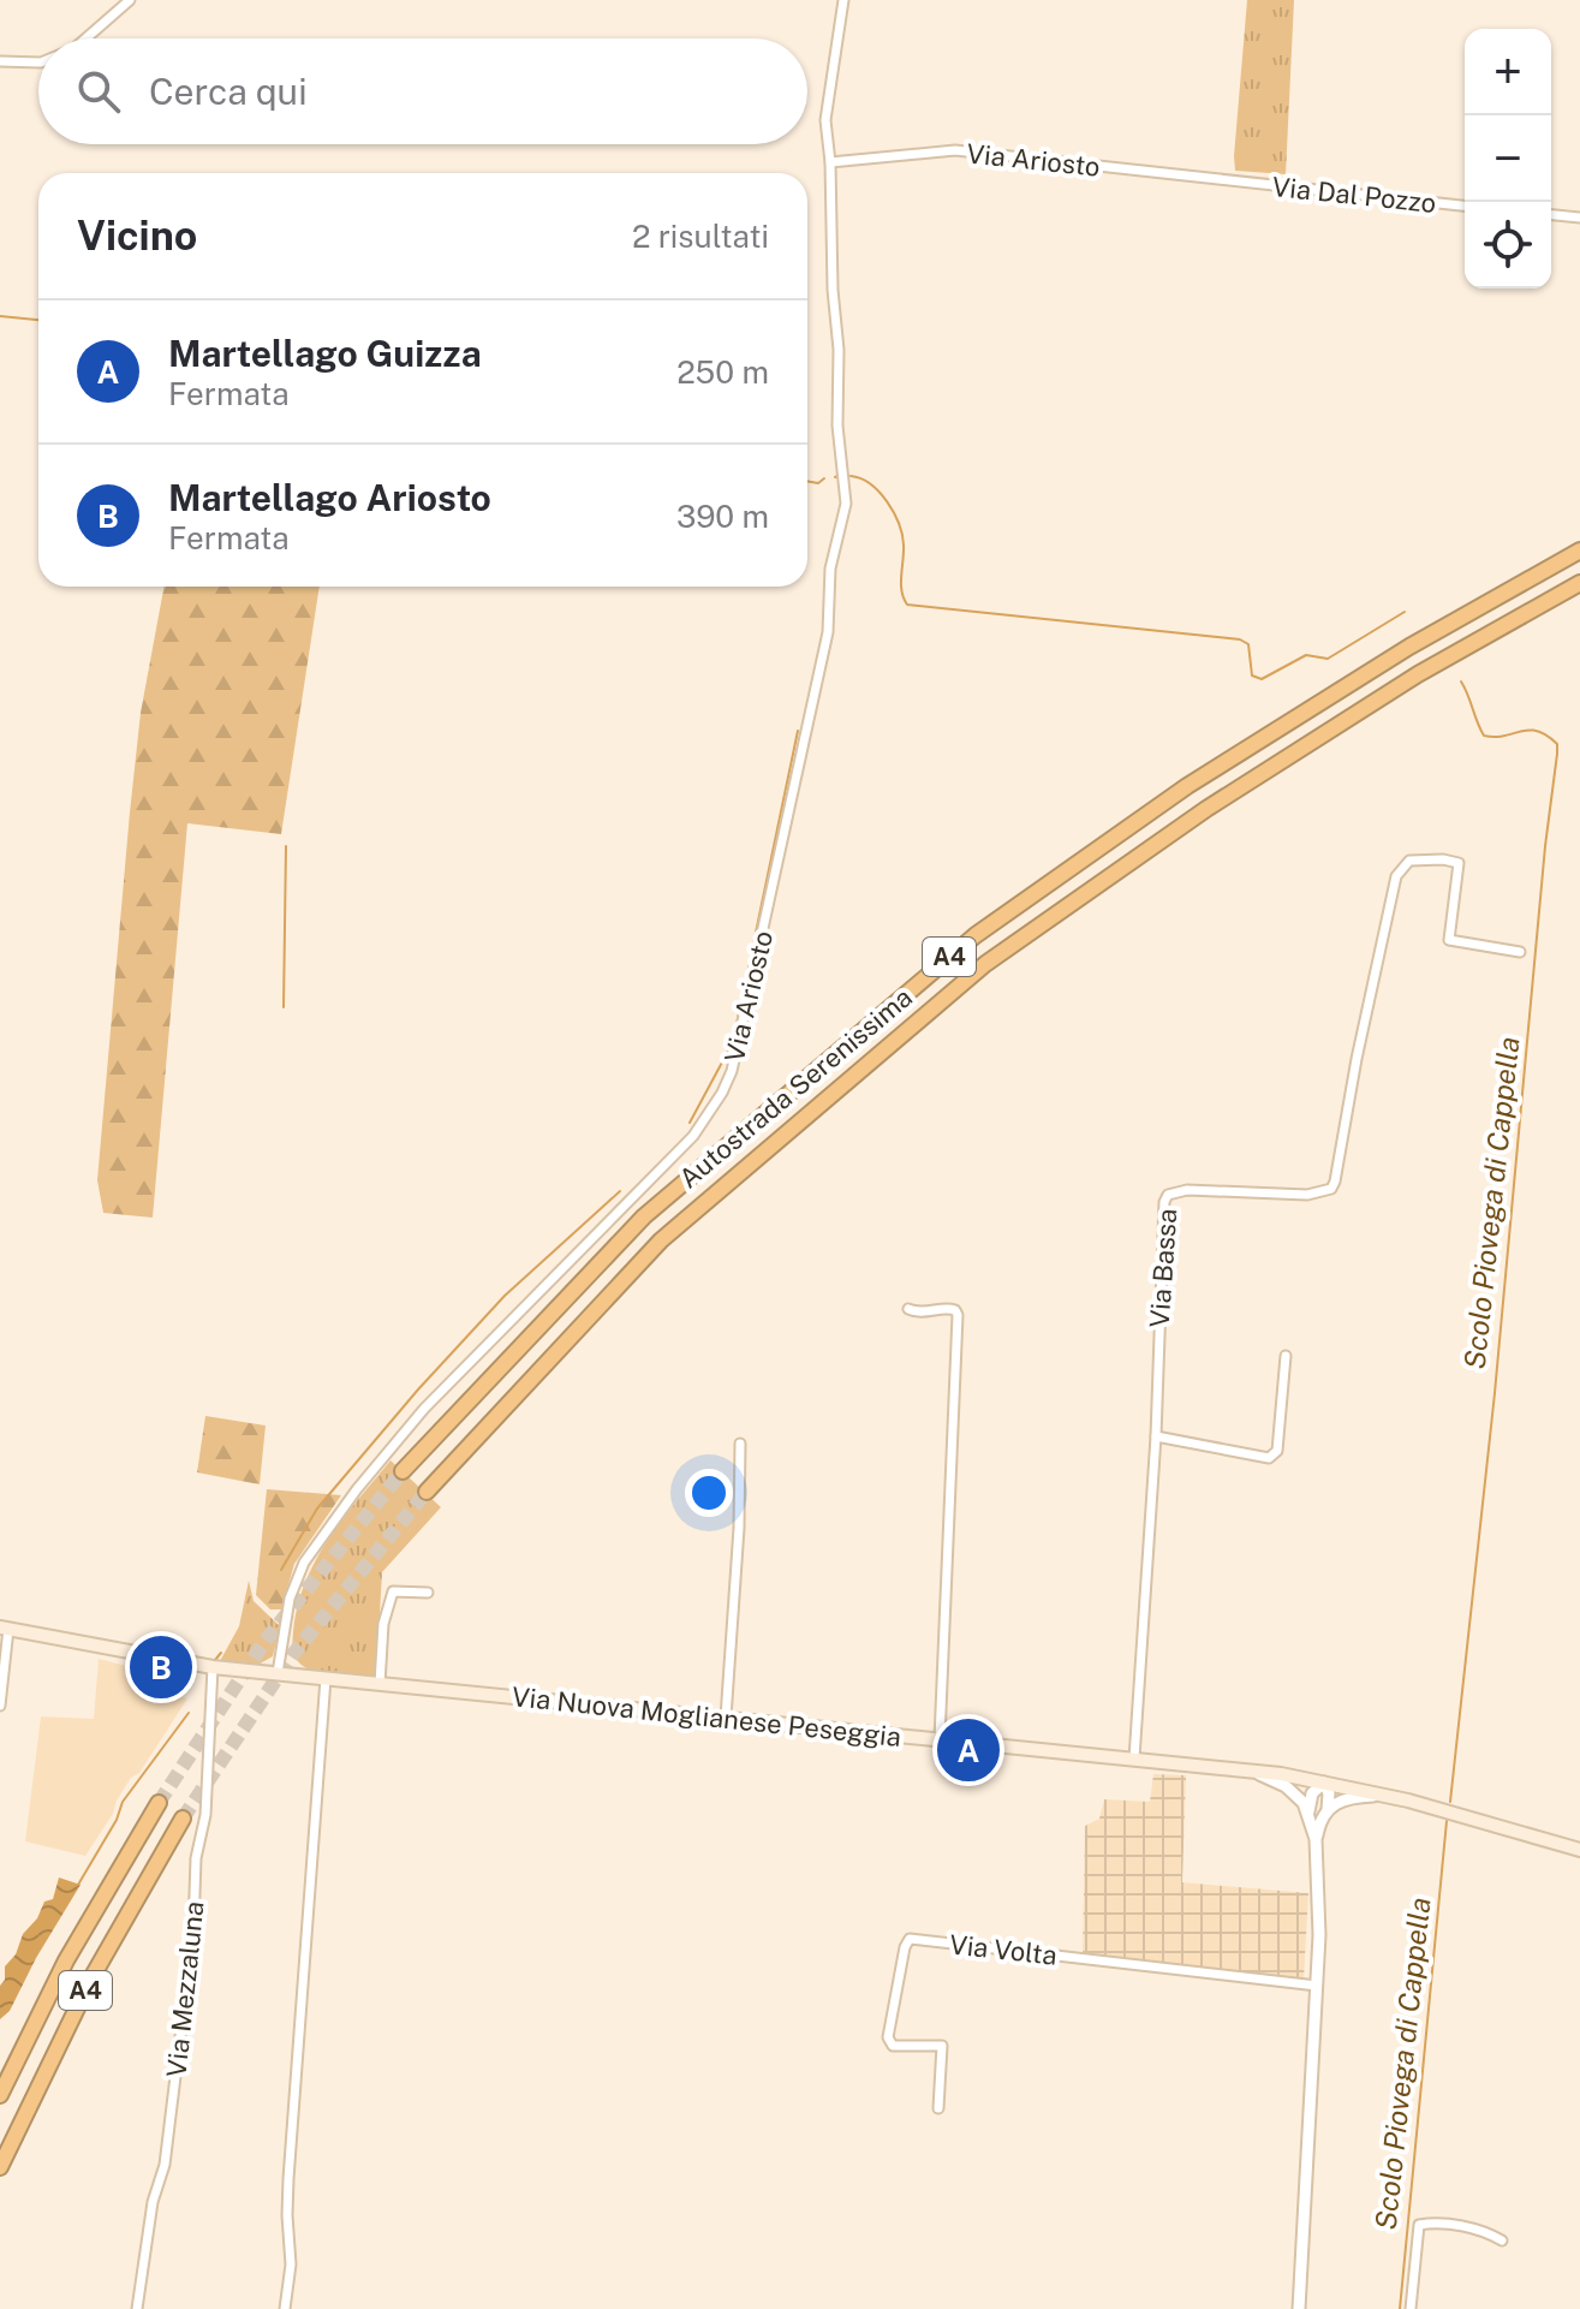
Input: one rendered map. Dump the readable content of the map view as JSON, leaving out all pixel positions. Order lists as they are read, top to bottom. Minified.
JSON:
{"streets":{"highway":["A4","Autostrada Serenissima"],"main road":["Via Nuova Moglianese Peseggia"],"street":["Via Ariosto","Via Dal Pozzo","Via Bassa","Via Volta","Via Mezzaluna"]},"crossings":[["Via Ariosto","Via Dal Pozzo"],["Via Ariosto","Via Nuova Moglianese Peseggia"],["Via Bassa","Via Nuova Moglianese Peseggia"],["Via Nuova Moglianese Peseggia","Via Mezzaluna"]],"water":["Scolo Piovega di Cappella"],"page":{"map_buttons":["+","−"],"search":"Cerca qui","heading":["Vicino","2 risultati"],"list":[{"mark":"A","name":"Martellago Guizza","note":"Fermata","value":"250 m"},{"mark":"B","name":"Martellago Ariosto","note":"Fermata","value":"390 m"}],"pins":["B","A"]}}
